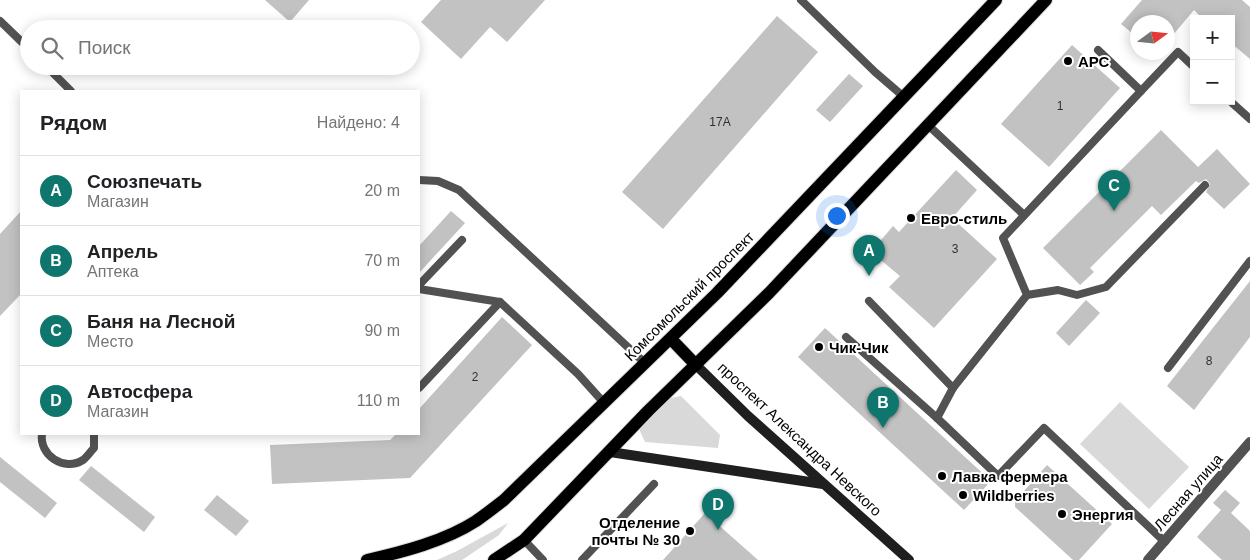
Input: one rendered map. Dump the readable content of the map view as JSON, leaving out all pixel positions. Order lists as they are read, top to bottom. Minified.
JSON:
{"streets":{"main road":["Комсомольский проспект","проспект Александра Невского"],"street":["Лесная улица"]},"crossings":[["Комсомольский проспект","проспект Александра Невского"]],"places":["АРС","Евро-стиль","Чик-Чик","Лавка фермера","Wildberries","Энергия","Отделение почты № 30"],"house_numbers":["1","17А","3","8","2"],"north":"right","page":{"map_buttons":["+","−"],"search":"Поиск","heading":["Рядом","Найдено: 4"],"list":[{"mark":"A","name":"Союзпечать","note":"Магазин","value":"20 m"},{"mark":"B","name":"Апрель","note":"Аптека","value":"70 m"},{"mark":"C","name":"Баня на Лесной","note":"Место","value":"90 m"},{"mark":"D","name":"Автосфера","note":"Магазин","value":"110 m"}],"pins":["C","A","B","D"]}}
